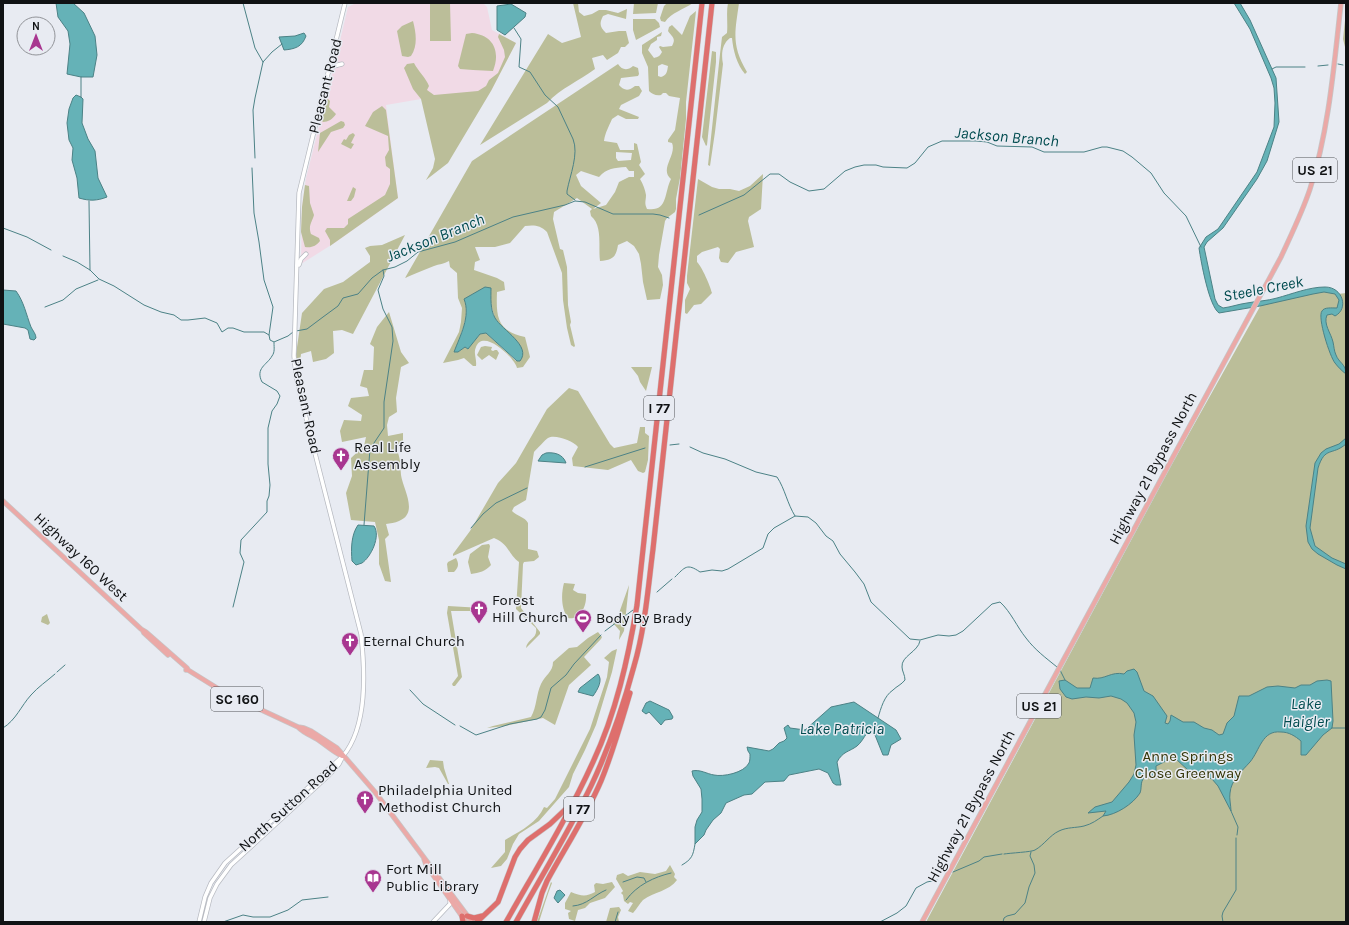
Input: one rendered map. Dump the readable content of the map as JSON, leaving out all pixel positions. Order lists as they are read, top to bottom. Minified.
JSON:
{"streets":{"highway":["I 77"],"main road":["Pleasant Road","US 21","Highway 21 Bypass North","Highway 160 West","SC 160","North Sutton Road"]},"crossings":[["Pleasant Road","Highway 160 West"],["Pleasant Road","North Sutton Road"],["Highway 160 West","North Sutton Road"]],"water":["Jackson Branch","Steele Creek","Lake Haigler","Lake Patricia"],"parks":["Anne Springs Close Greenway"],"places":{"church":["Real Life Assembly","Forest Hill Church","Eternal Church","Philadelphia United Methodist Church"],"sports":["Body By Brady"],"library":["Fort Mill Public Library"]},"north":"top"}
